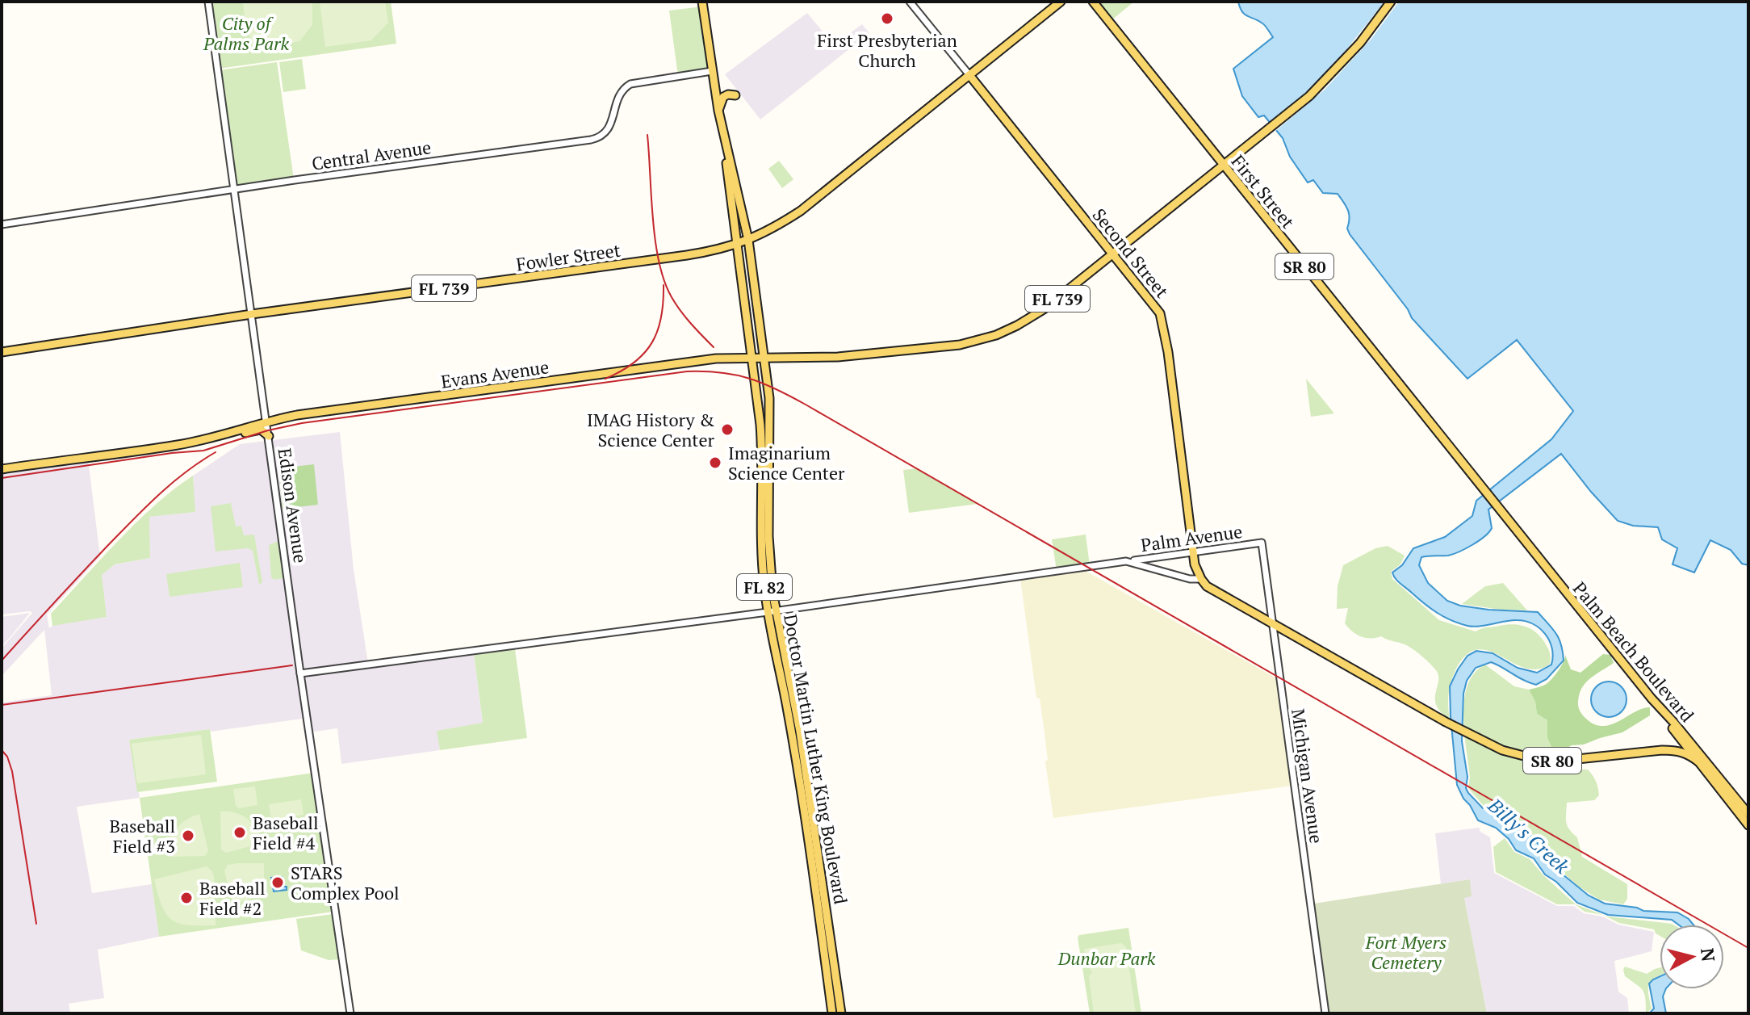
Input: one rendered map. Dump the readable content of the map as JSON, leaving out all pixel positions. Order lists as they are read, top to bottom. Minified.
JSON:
{"streets":{"main road":["First Street","Second Street","Fowler Street","SR 80","FL 739","Evans Avenue","FL 82","Palm Beach Boulevard","Doctor Martin Luther King Boulevard"],"street":["Central Avenue","Edison Avenue","Palm Avenue","Michigan Avenue"]},"crossings":[["Central Avenue","Edison Avenue"],["Central Avenue","FL 82"],["First Street","Palm Beach Boulevard"],["Second Street","Fowler Street"],["Second Street","SR 80"],["Second Street","Evans Avenue"],["Second Street","Palm Avenue"],["Fowler Street","Edison Avenue"],["Fowler Street","FL 82"],["Fowler Street","Doctor Martin Luther King Boulevard"],["SR 80","Palm Beach Boulevard"],["SR 80","Michigan Avenue"],["Evans Avenue","Edison Avenue"],["Evans Avenue","FL 82"],["Evans Avenue","Doctor Martin Luther King Boulevard"],["Edison Avenue","Palm Avenue"],["Palm Avenue","Doctor Martin Luther King Boulevard"],["Palm Avenue","Michigan Avenue"],["FL 82","Doctor Martin Luther King Boulevard"]],"water":["Billy's Creek"],"parks":["City of Palms Park","Fort Myers Cemetery","Dunbar Park"],"places":["First Presbyterian Church","IMAG History & Science Center","Imaginarium Science Center","Baseball Field #4","Baseball Field #3","STARS Complex Pool","Baseball Field #2"],"north":"right"}
